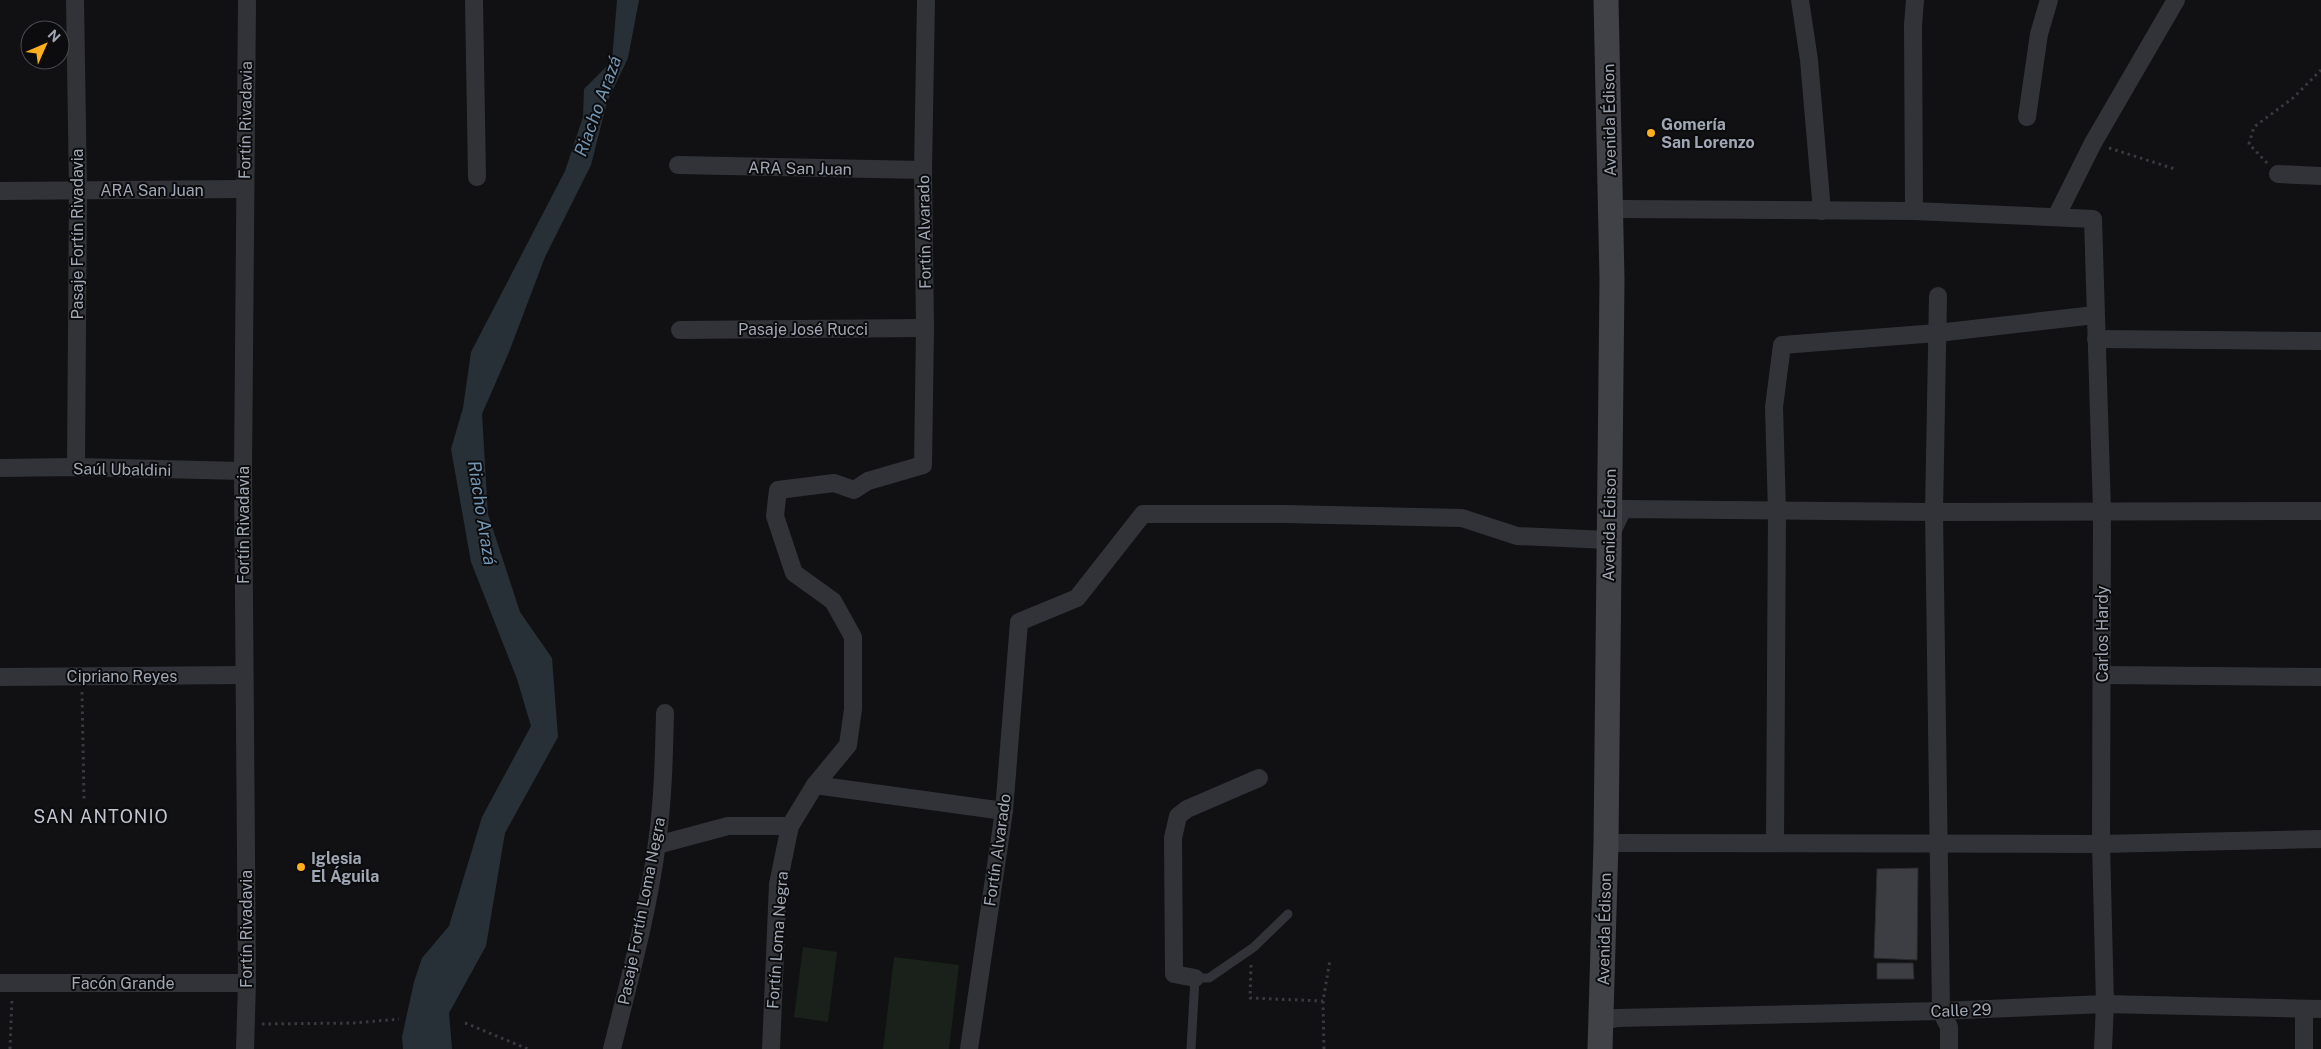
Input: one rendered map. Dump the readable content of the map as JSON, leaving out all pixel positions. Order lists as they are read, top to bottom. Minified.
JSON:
{"streets":{"main road":["Avenida Édison"],"street":["Fortín Rivadavia","ARA San Juan","Fortín Alvarado","Pasaje Fortín Rivadavia","Pasaje José Rucci","Saúl Ubaldini","Carlos Hardy","Cipriano Reyes","Pasaje Fortín Loma Negra","Fortín Loma Negra","Facón Grande","Calle 29"]},"crossings":[["Fortín Rivadavia","ARA San Juan"],["Fortín Rivadavia","Saúl Ubaldini"],["Fortín Rivadavia","Cipriano Reyes"],["Fortín Rivadavia","Facón Grande"],["Avenida Édison","Fortín Alvarado"],["Avenida Édison","Calle 29"],["ARA San Juan","Fortín Alvarado"],["ARA San Juan","Pasaje Fortín Rivadavia"],["Fortín Alvarado","Pasaje José Rucci"],["Fortín Alvarado","Fortín Loma Negra"],["Pasaje Fortín Rivadavia","Saúl Ubaldini"],["Carlos Hardy","Calle 29"]],"districts":["SAN ANTONIO"],"water":["Riacho Arazá"],"places":["Gomería San Lorenzo","Iglesia El Águila"],"north":"top right"}
